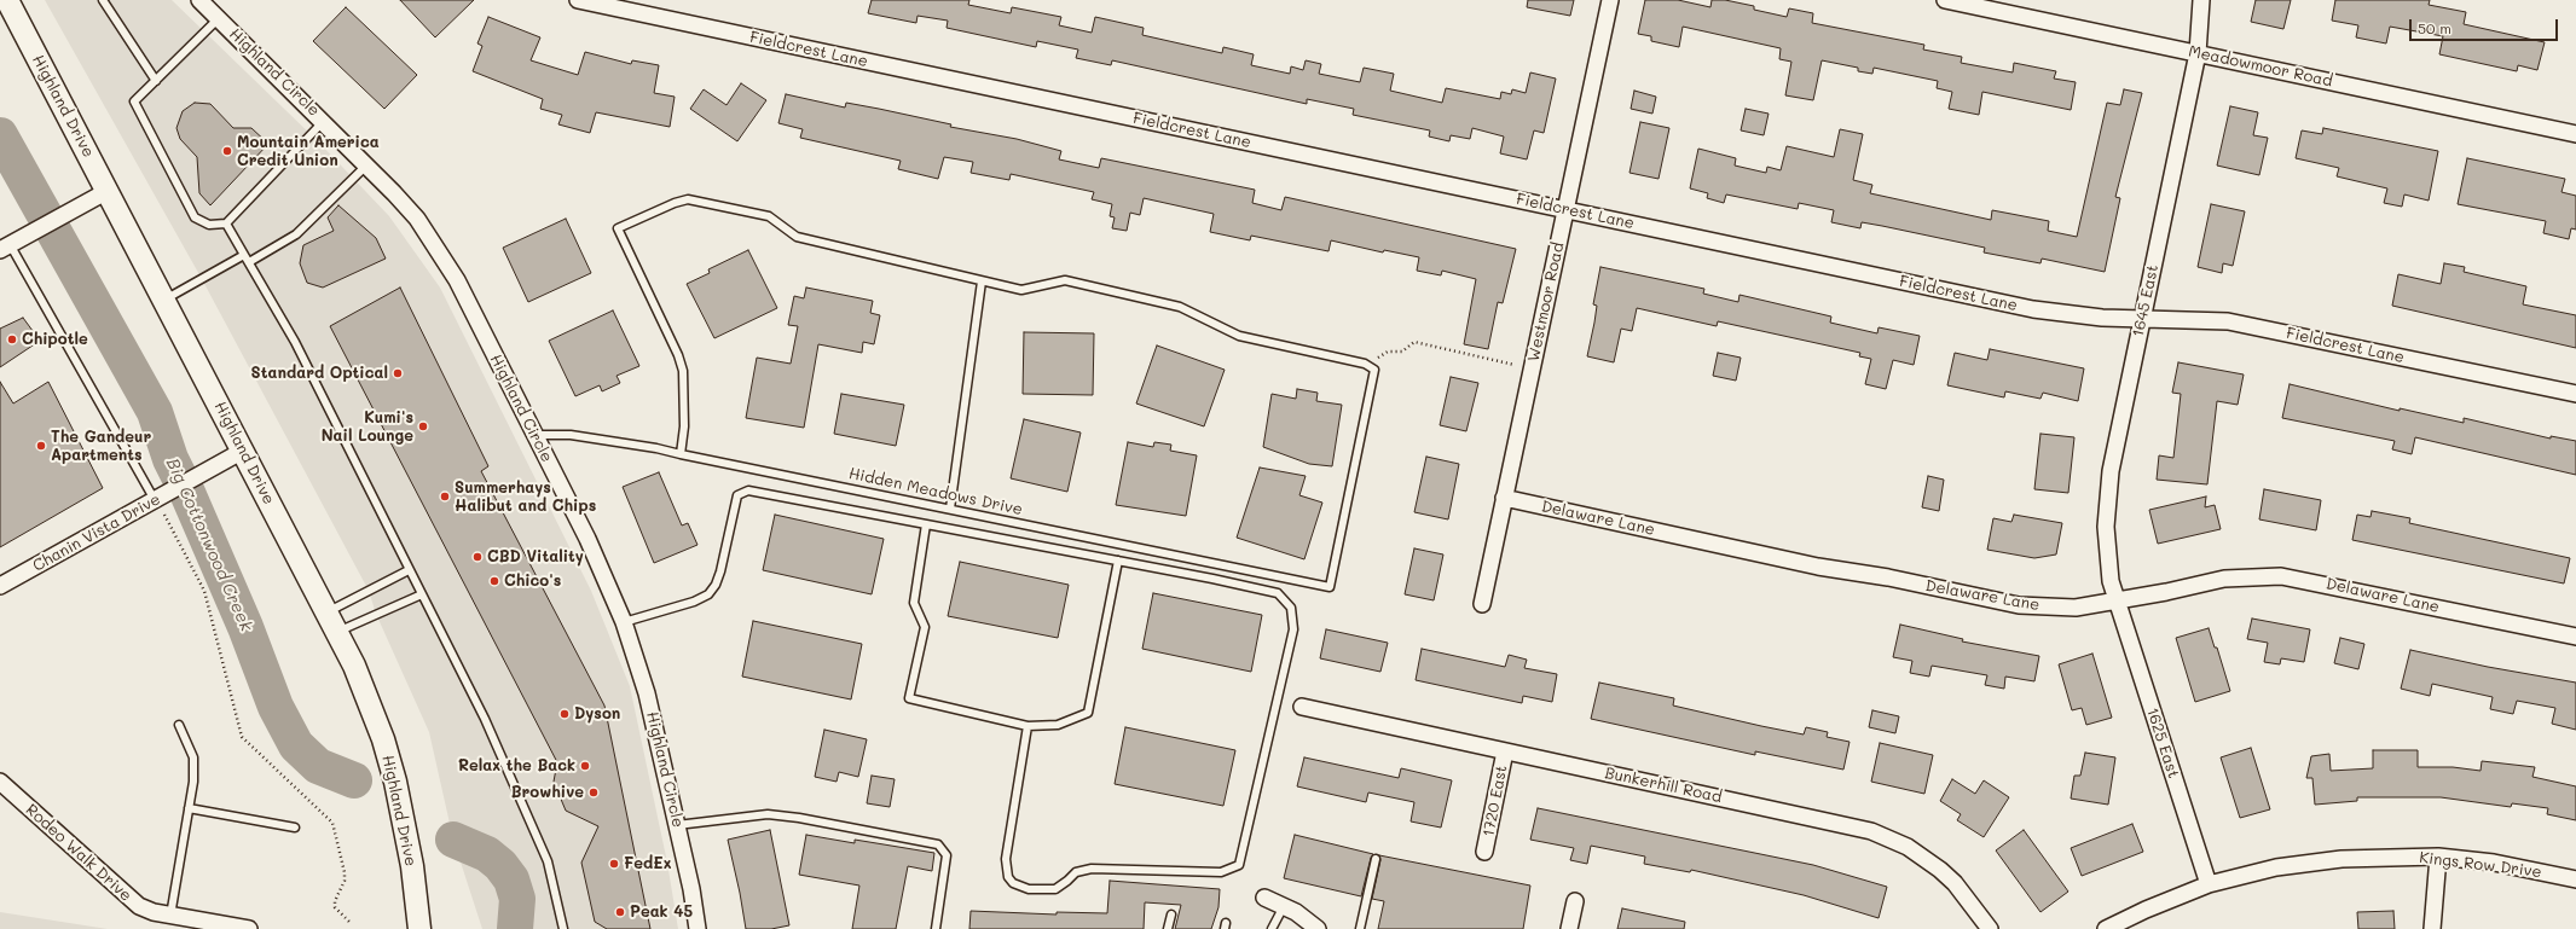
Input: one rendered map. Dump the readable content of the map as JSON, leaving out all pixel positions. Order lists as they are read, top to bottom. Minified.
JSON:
{"streets":{"main road":["Highland Drive"],"street":["Fieldcrest Lane","Meadowmoor Road","Highland Circle","1645 East","Westmoor Road","Delaware Lane","Chanin Vista Drive","1625 East","Bunkerhill Road","1720 East","Rodeo Walk Drive","Kings Row Drive"],"lane":["Hidden Meadows Drive"]},"crossings":[["Fieldcrest Lane","1645 East"],["Fieldcrest Lane","Westmoor Road"],["Meadowmoor Road","1645 East"],["Highland Circle","Hidden Meadows Drive"],["Highland Drive","Chanin Vista Drive"],["1645 East","Delaware Lane"],["1645 East","1625 East"],["Westmoor Road","Delaware Lane"],["Delaware Lane","1625 East"],["1625 East","Kings Row Drive"],["Bunkerhill Road","1720 East"]],"water":["Big Cottonwood Creek"],"places":["Mountain America Credit Union","Chipotle","Standard Optical","Kumi's Nail Lounge","The Gandeur Apartments","Summerhays Halibut and Chips","CBD Vitality","Chico's","Dyson","Relax the Back","Browhive","FedEx","Peak 45"],"scale_bar":"50 m"}
